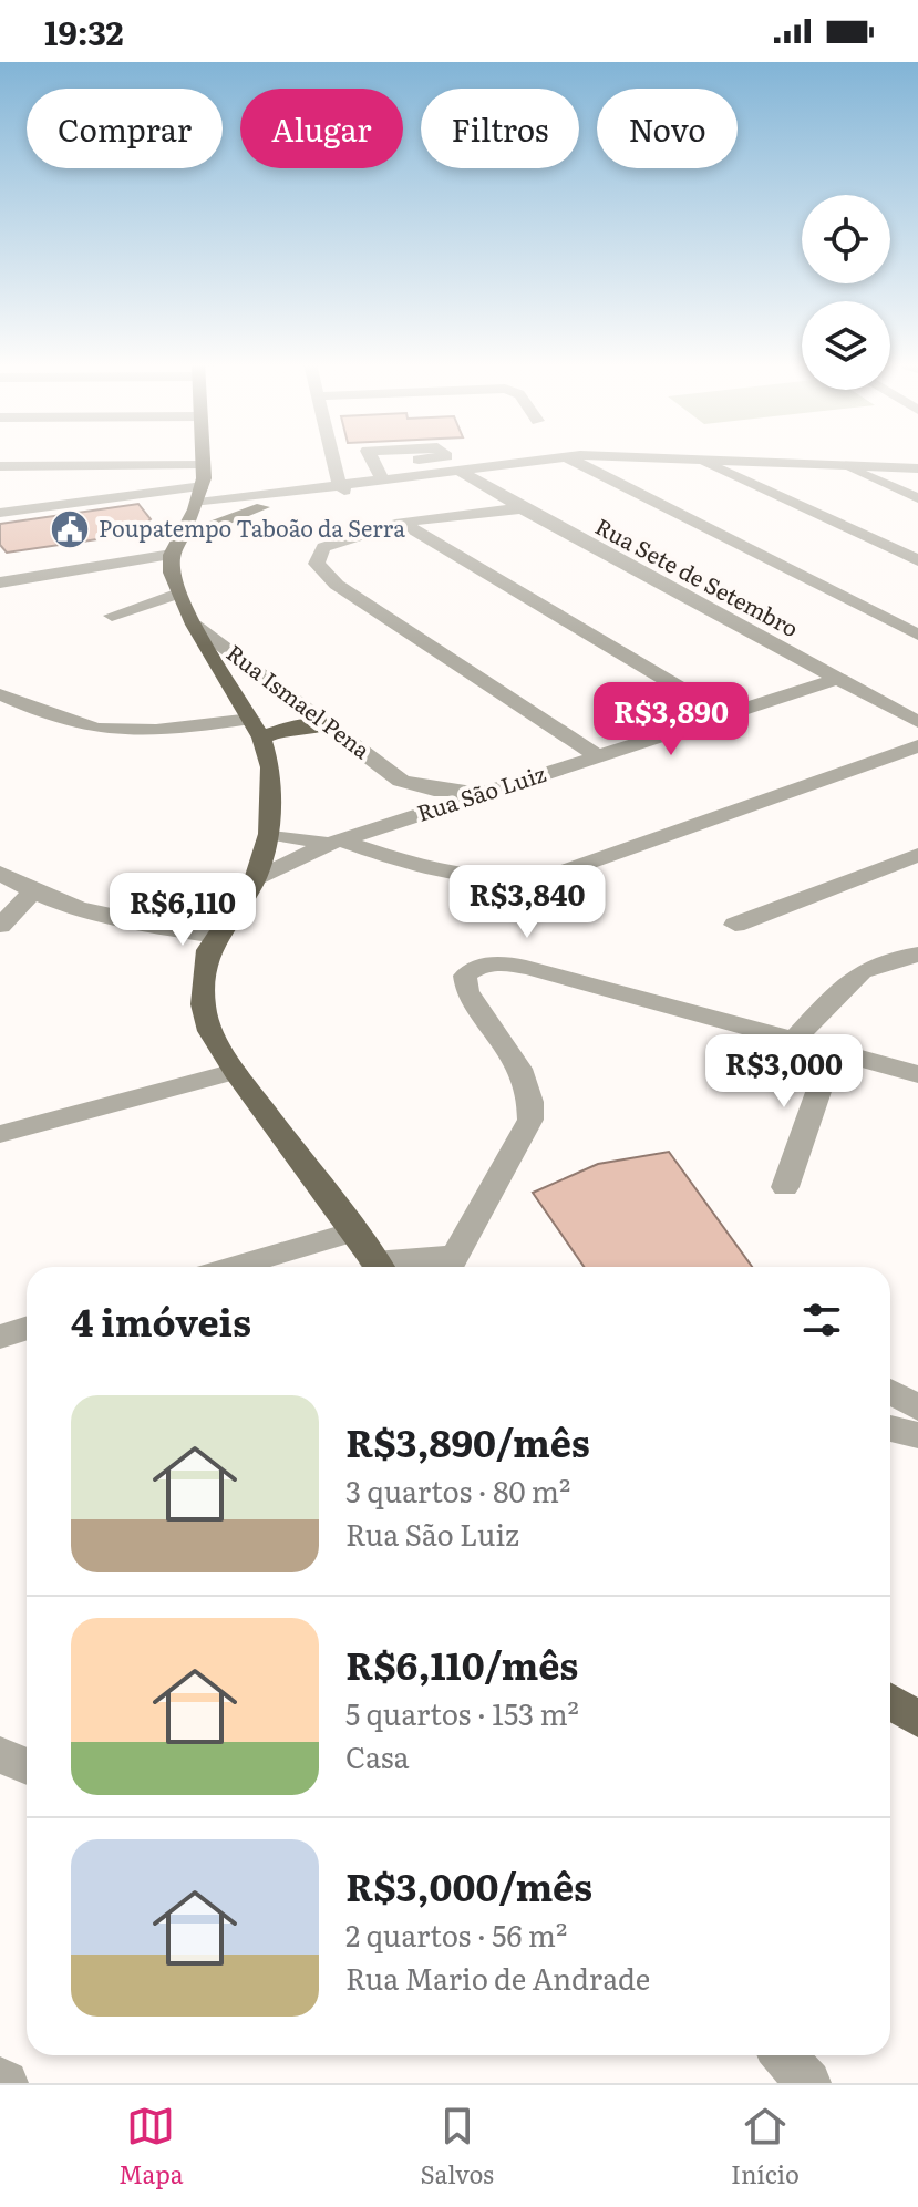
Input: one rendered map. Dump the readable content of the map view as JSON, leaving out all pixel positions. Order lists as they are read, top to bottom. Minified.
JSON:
{"streets":{"street":["Rua Sete de Setembro","Rua Ismael Pena","Rua São Luiz"]},"crossings":[["Rua Sete de Setembro","Rua São Luiz"],["Rua Ismael Pena","Rua São Luiz"]],"places":{"public building":["Poupatempo Taboão da Serra"]},"page":{"status":"19:32","chip":["Comprar","Alugar","Filtros","Novo"],"price":["R$3,890","R$3,840","R$6,110","R$3,000"],"heading":"4 imóveis","list":[{"name":"R$3,890/mês","note":"3 quartos · 80 m² · Rua São Luiz"},{"name":"R$6,110/mês","note":"5 quartos · 153 m² · Casa"},{"name":"R$3,000/mês","note":"2 quartos · 56 m² · Rua Mario de Andrade"}],"tabs":["Mapa","Salvos","Início"]}}
